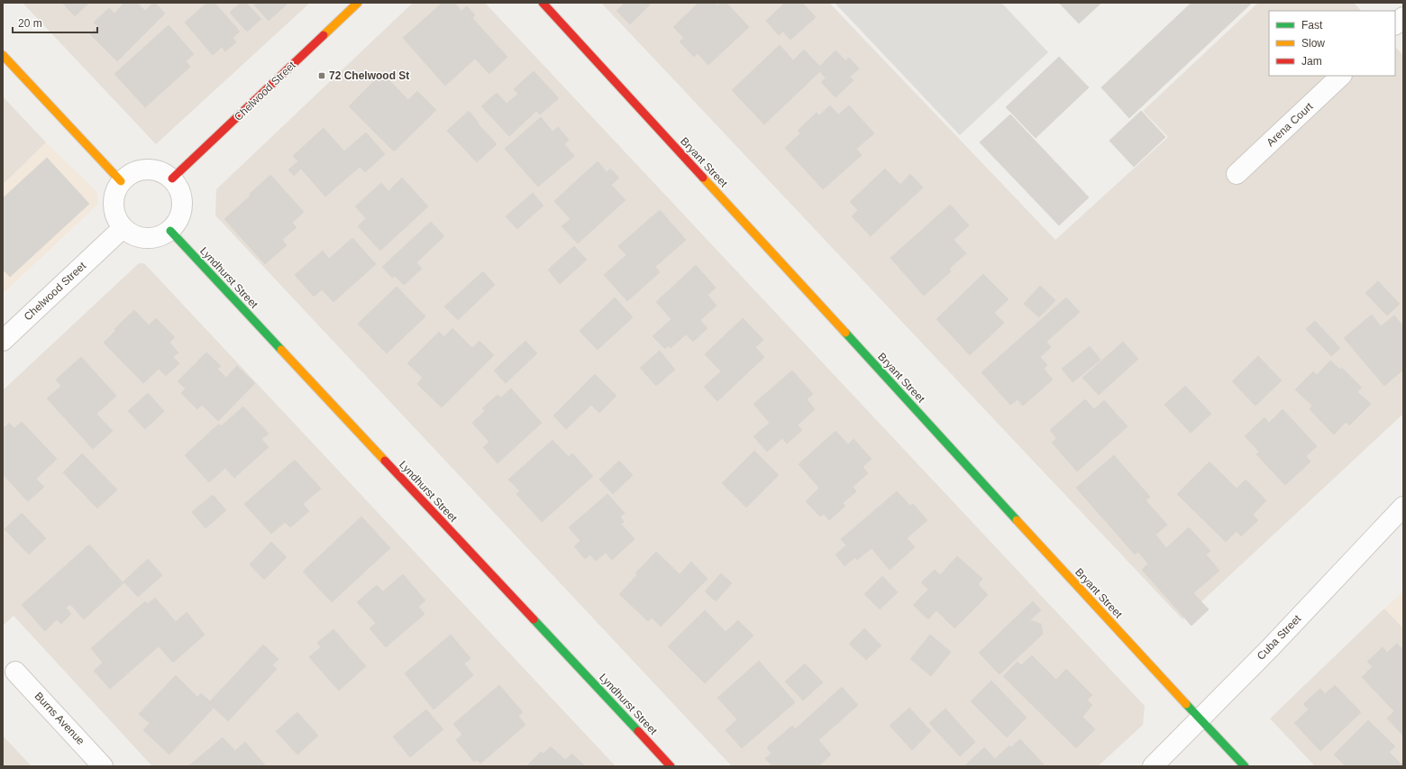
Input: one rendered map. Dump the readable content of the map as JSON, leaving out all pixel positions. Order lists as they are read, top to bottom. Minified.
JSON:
{"streets":{"street":["Chelwood Street","Arena Court","Bryant Street","Lyndhurst Street","Cuba Street","Burns Avenue"]},"crossings":[["Chelwood Street","Lyndhurst Street"],["Bryant Street","Cuba Street"]],"places":{"transit":["72 Chelwood St"]},"legend":["Fast","Slow","Jam"],"scale_bar":"20 m"}
